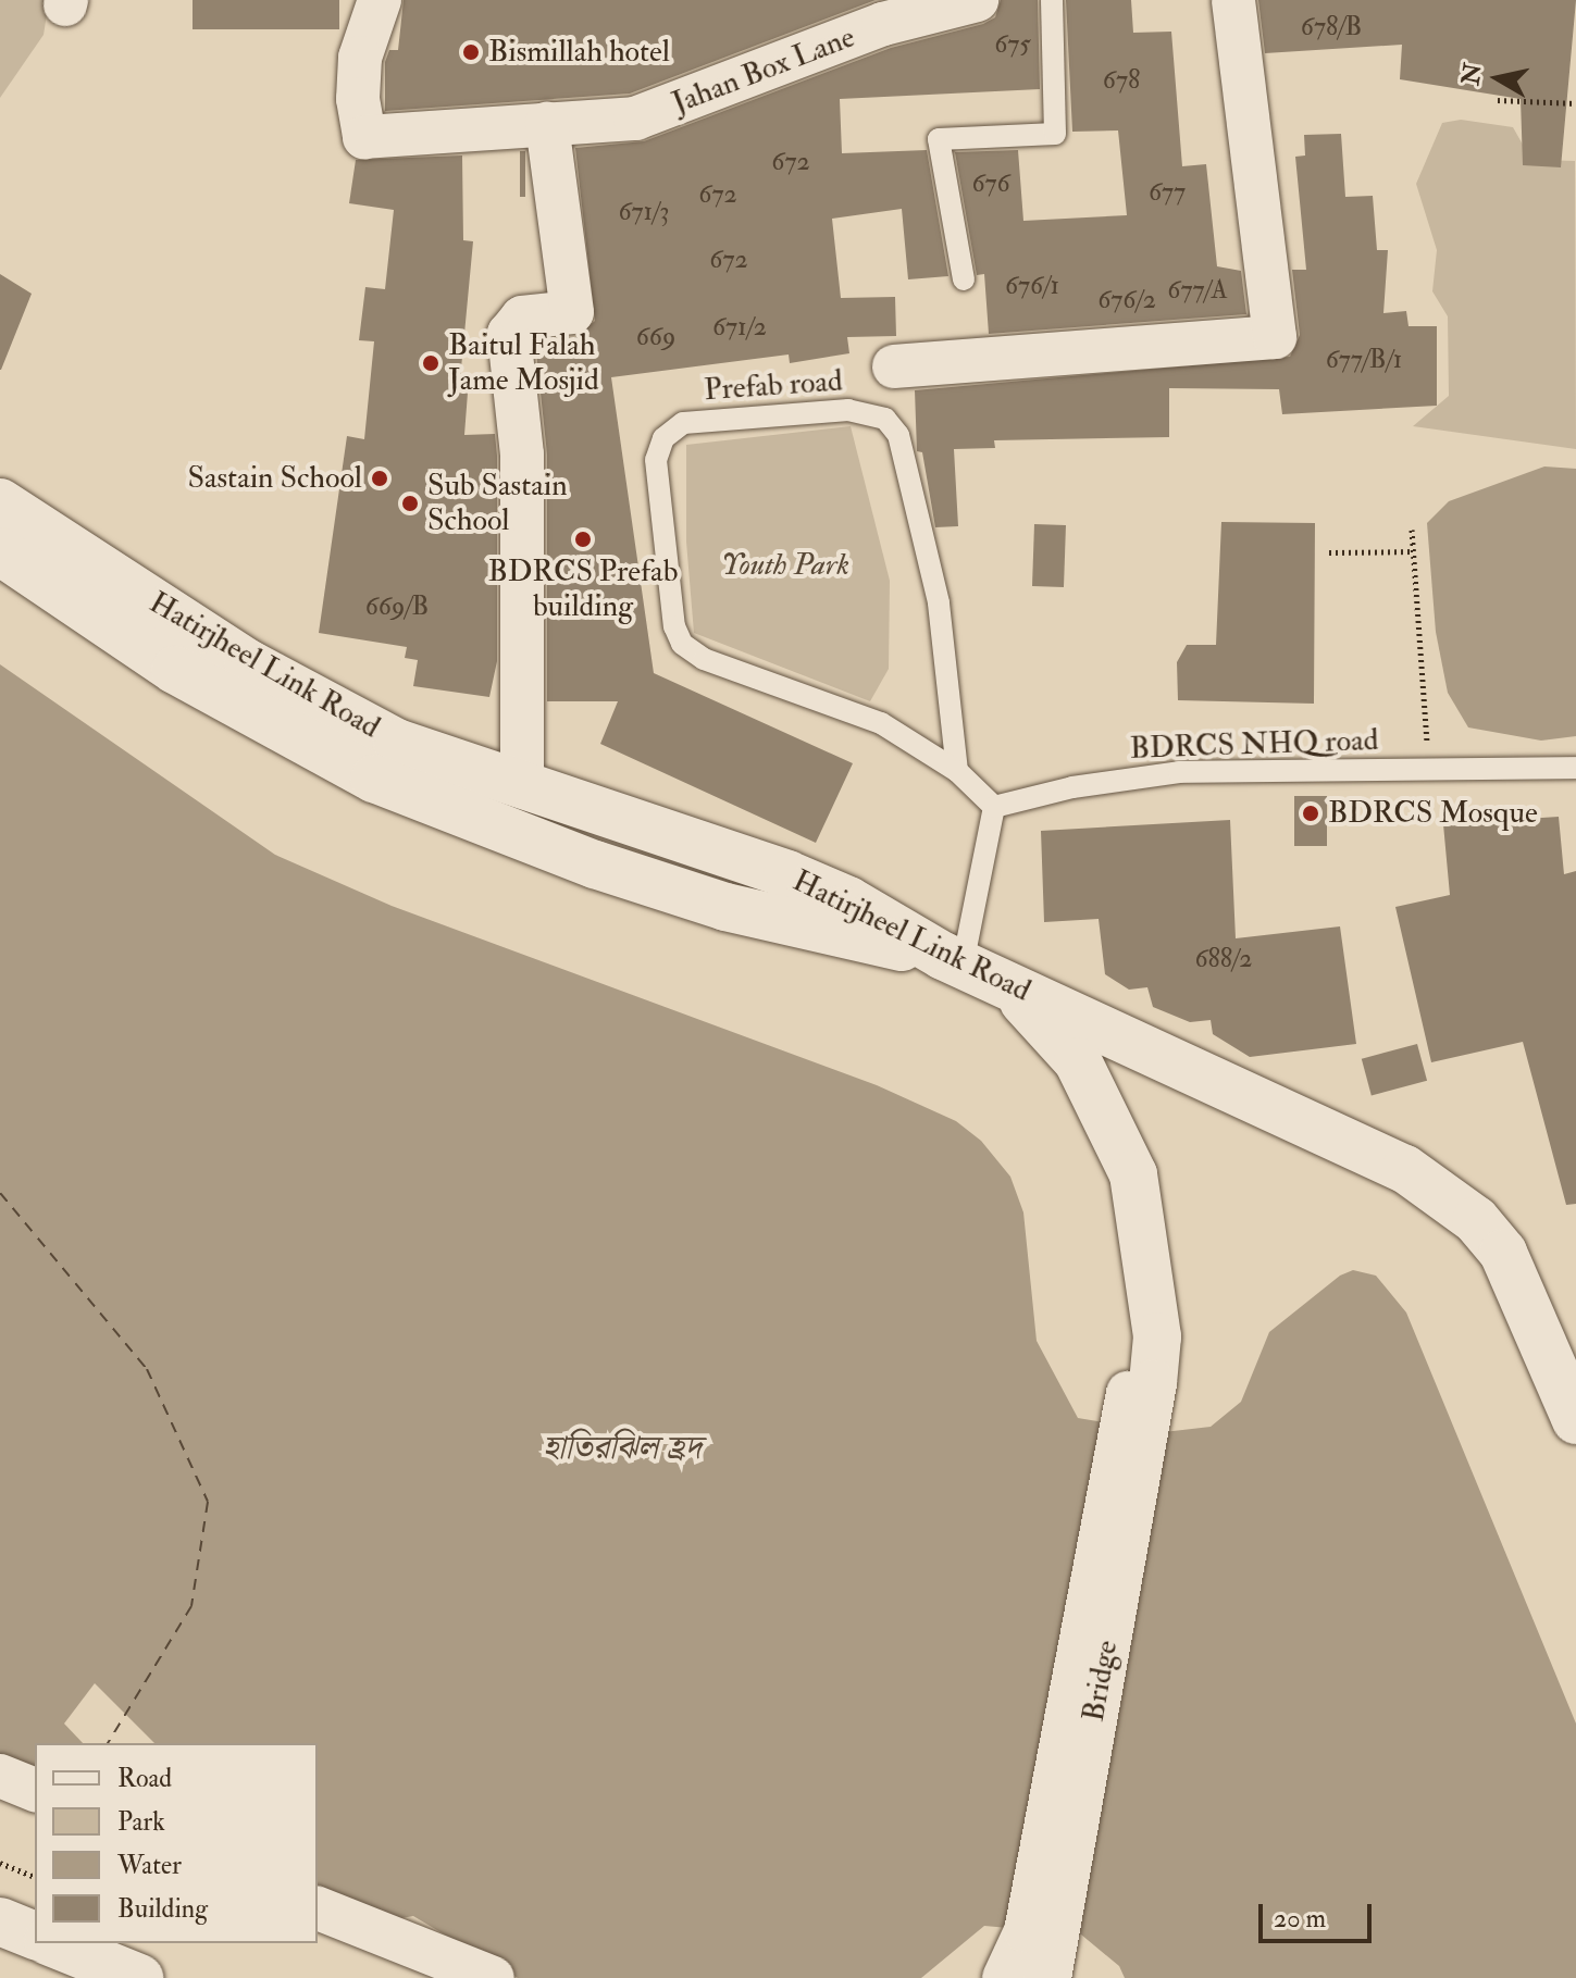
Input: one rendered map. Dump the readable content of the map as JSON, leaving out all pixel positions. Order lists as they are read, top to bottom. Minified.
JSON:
{"streets":{"main road":["Hatirjheel Link Road","Bridge"],"street":["Jahan Box Lane"],"lane":["Prefab road","BDRCS NHQ road"]},"crossings":[["Prefab road","BDRCS NHQ road"],["Hatirjheel Link Road","Bridge"]],"water":["হাতিরঝিল হ্রদ"],"parks":["Youth Park"],"places":["Bismillah hotel","Baitul Falah Jame Mosjid","Sastain School","Sub Sastain School","BDRCS Prefab building","BDRCS Mosque"],"house_numbers":["678/B","675","678","672","676","677","672","671/3","672","676/1","677/A","676/2","671/2","669","677/B/1","669/B","688/2"],"legend":["Road","Park","Water","Building"],"scale_bar":"20 m","north":"left"}
